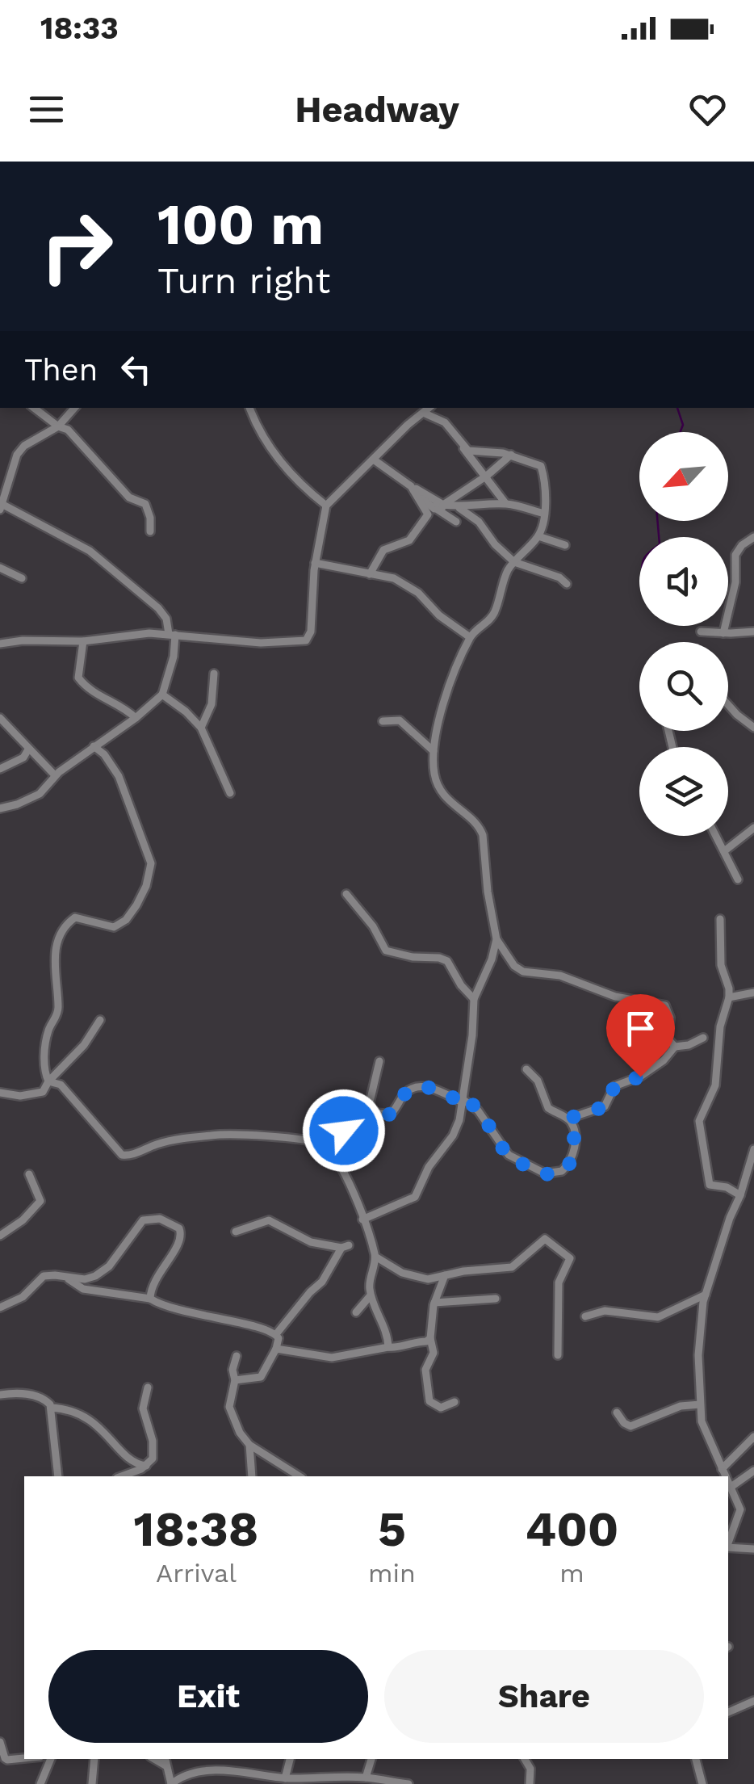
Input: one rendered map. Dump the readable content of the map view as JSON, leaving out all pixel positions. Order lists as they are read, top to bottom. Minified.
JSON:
{"north":"bottom left","page":{"status":"18:33","header":"Headway","turn":["100 m","Turn right"],"then":"Then","eta":["18:38","Arrival","5","min","400","m"],"buttons":["Exit","Share"]}}
